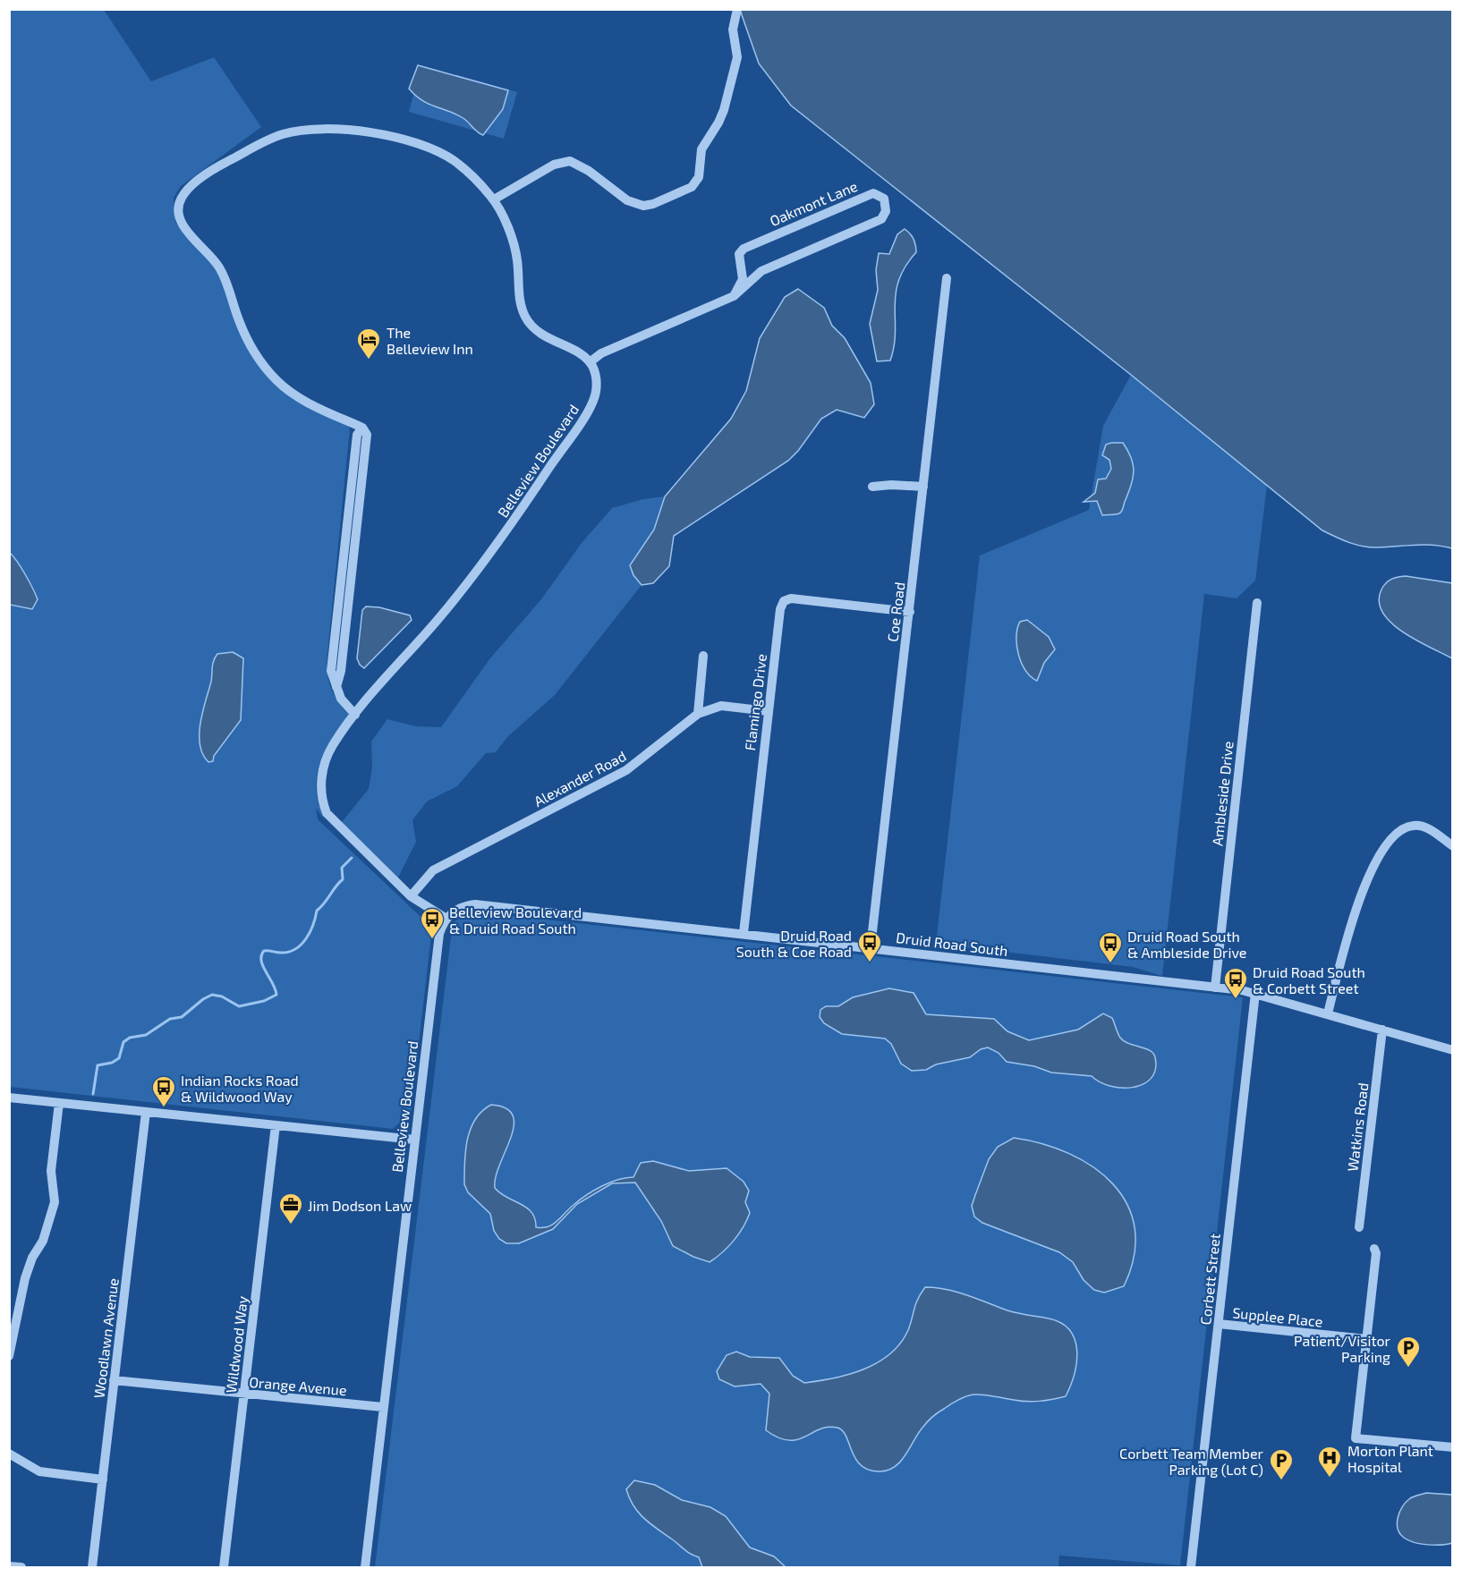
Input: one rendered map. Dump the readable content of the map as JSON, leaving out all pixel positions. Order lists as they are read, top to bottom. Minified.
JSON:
{"streets":{"street":["Oakmont Lane","Belleview Boulevard","Coe Road","Flamingo Drive","Alexander Road","Ambleside Drive","Druid Road South","Watkins Road","Corbett Street","Supplee Place","Woodlawn Avenue","Wildwood Way","Orange Avenue"]},"crossings":[["Oakmont Lane","Belleview Boulevard"],["Belleview Boulevard","Alexander Road"],["Belleview Boulevard","Druid Road South"],["Belleview Boulevard","Orange Avenue"],["Coe Road","Flamingo Drive"],["Coe Road","Druid Road South"],["Flamingo Drive","Alexander Road"],["Flamingo Drive","Druid Road South"],["Ambleside Drive","Druid Road South"],["Druid Road South","Watkins Road"],["Druid Road South","Corbett Street"],["Corbett Street","Supplee Place"],["Woodlawn Avenue","Orange Avenue"],["Wildwood Way","Orange Avenue"]],"places":{"hotel":["The Belleview Inn"],"bus stop":["Belleview Boulevard & Druid Road South","Druid Road South & Coe Road","Druid Road South & Ambleside Drive","Druid Road South & Corbett Street","Indian Rocks Road & Wildwood Way"],"office":["Jim Dodson Law"],"parking":["Patient/Visitor Parking","Corbett Team Member Parking (Lot C)"],"hospital":["Morton Plant Hospital"]}}
